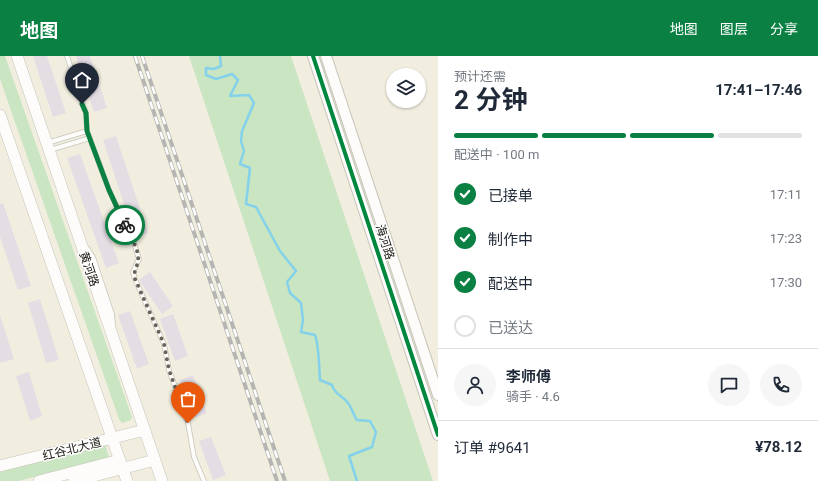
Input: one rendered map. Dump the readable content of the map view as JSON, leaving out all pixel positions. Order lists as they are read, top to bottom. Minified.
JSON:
{"streets":{"main road":["黄河路","红谷北大道"],"street":["海河路"]},"crossings":[["黄河路","红谷北大道"]],"page":{"header":"地图","nav":["地图","图层","分享"],"heading":["2 分钟","预计还需","17:41–17:46"],"panel":["李师傅","骑手 · 4.6","订单 #9641","¥78.12"],"bar":"配送中 · 100 m","list":[["已接单","17:11"],["制作中","17:23"],["配送中","17:30"],"已送达"]}}
